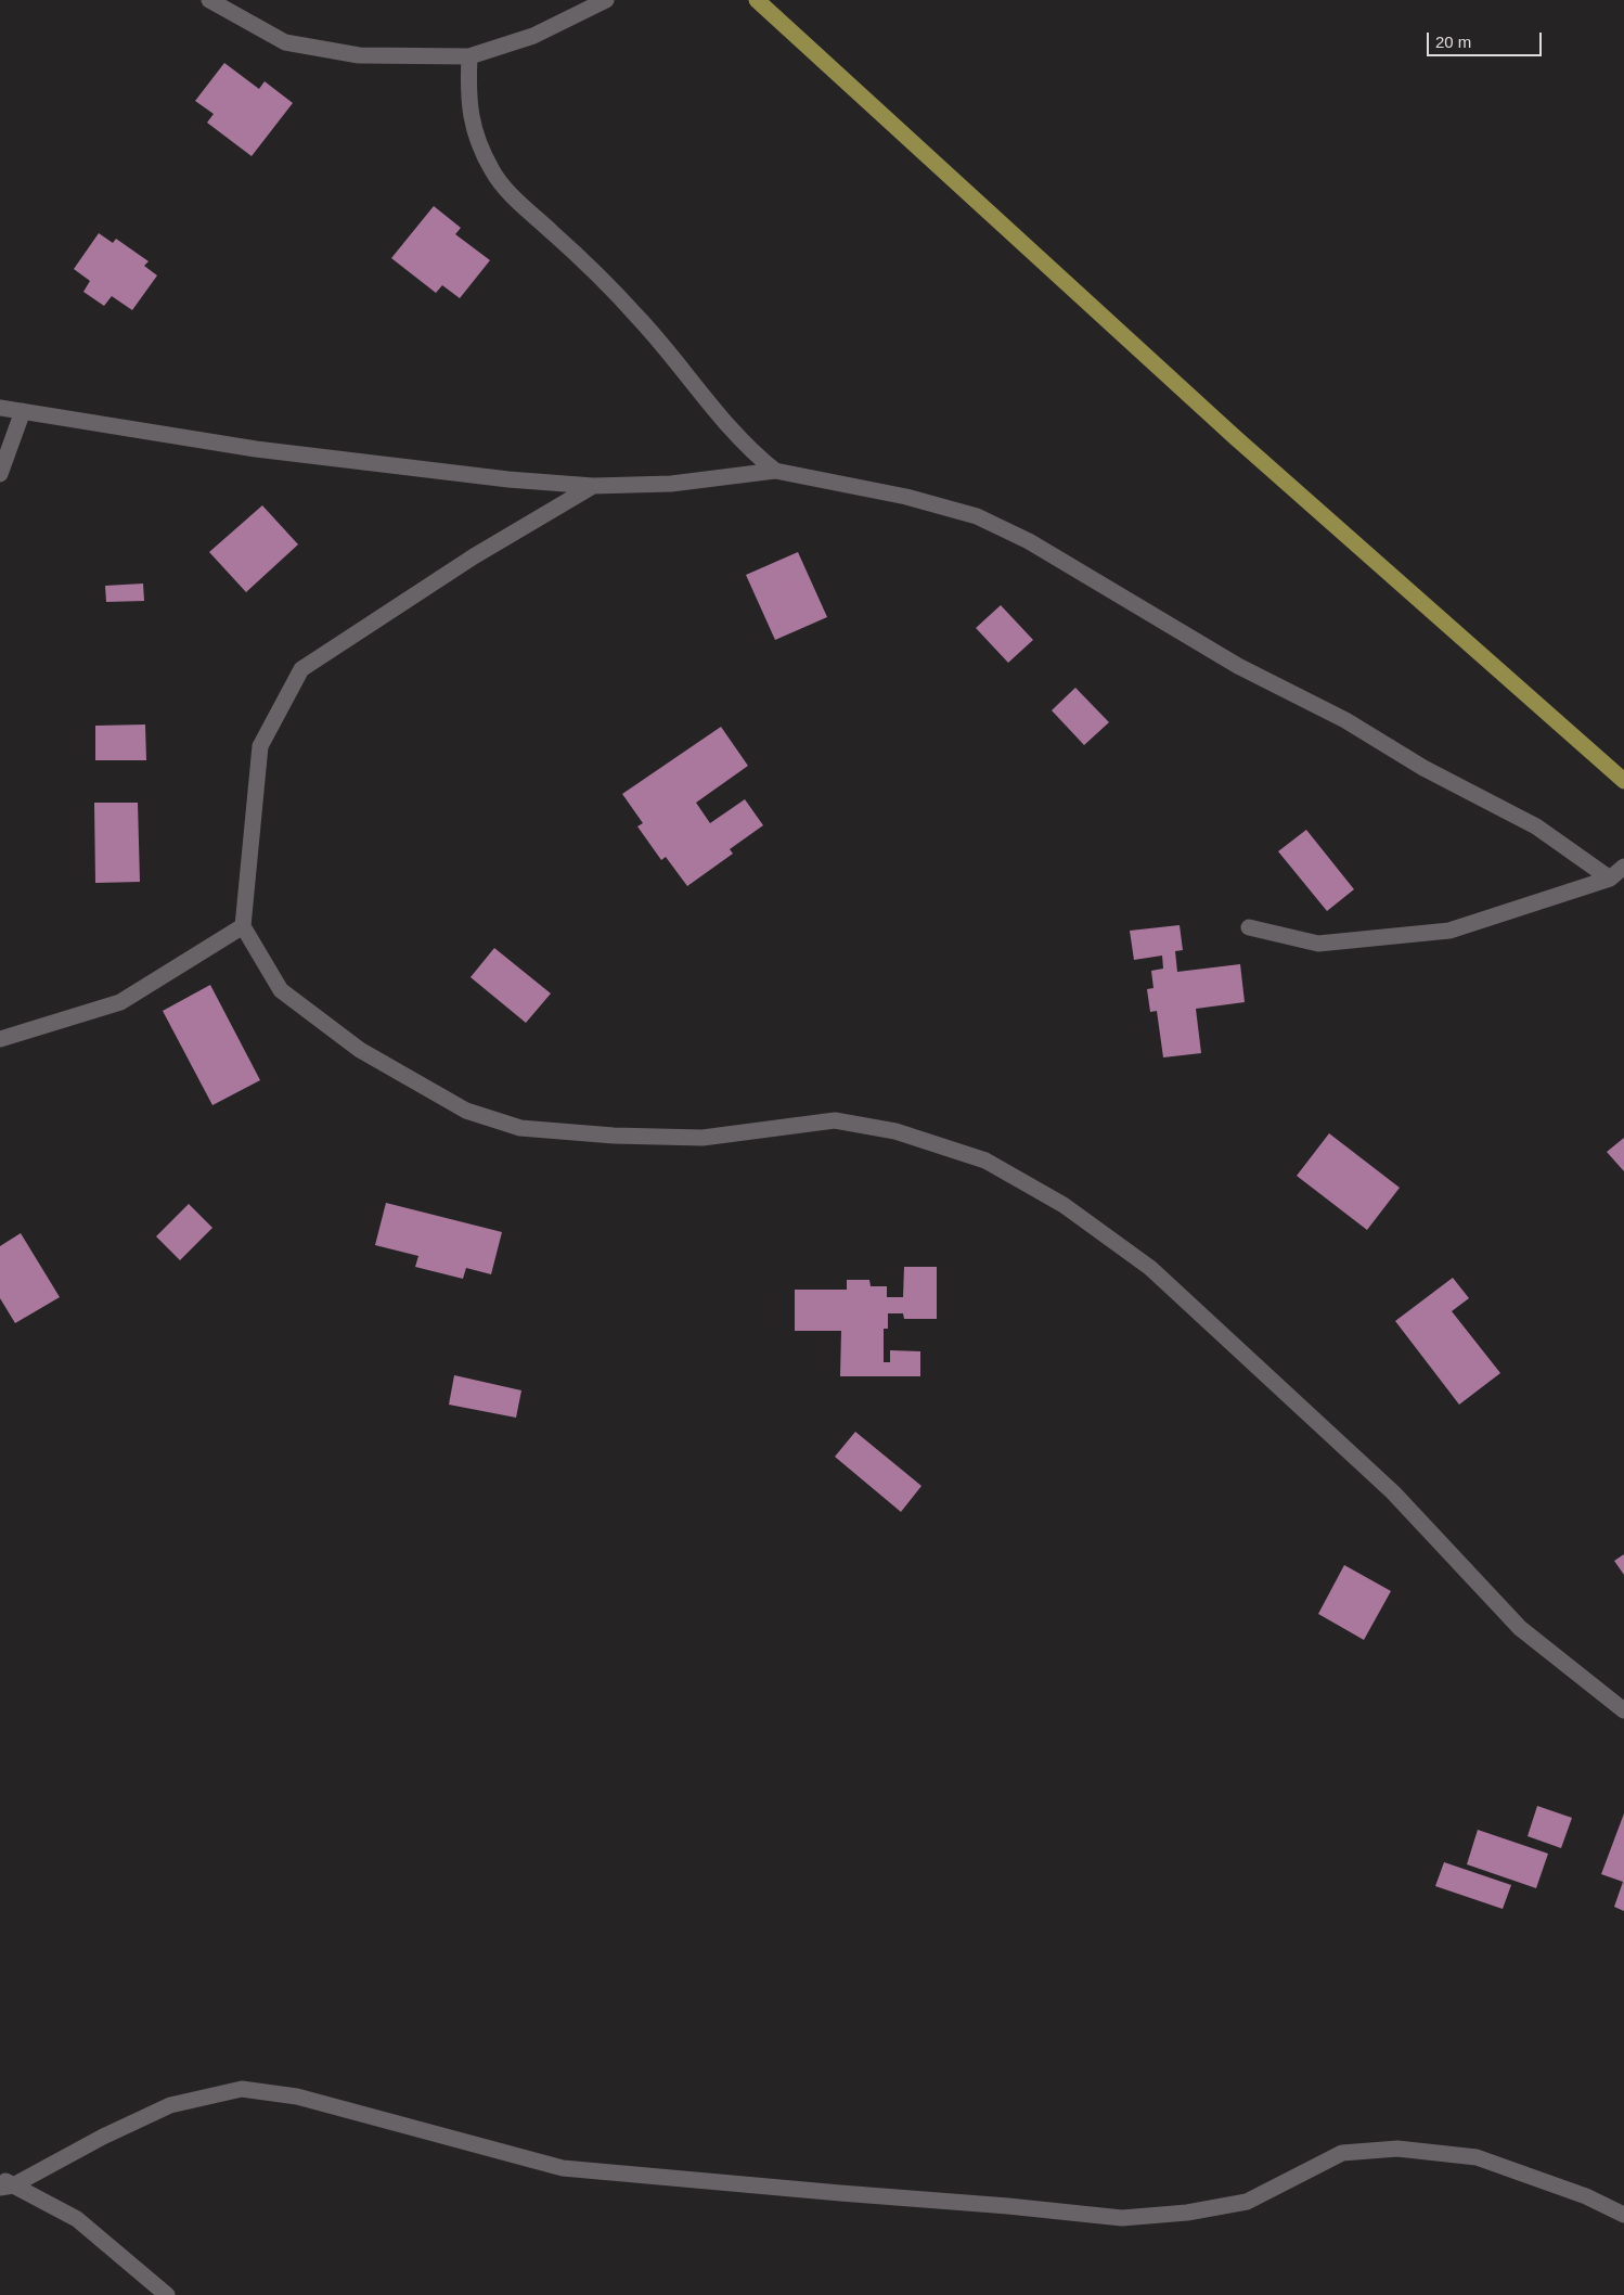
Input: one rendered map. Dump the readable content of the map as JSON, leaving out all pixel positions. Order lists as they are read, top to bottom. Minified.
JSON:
{"scale_bar":"20 m"}
